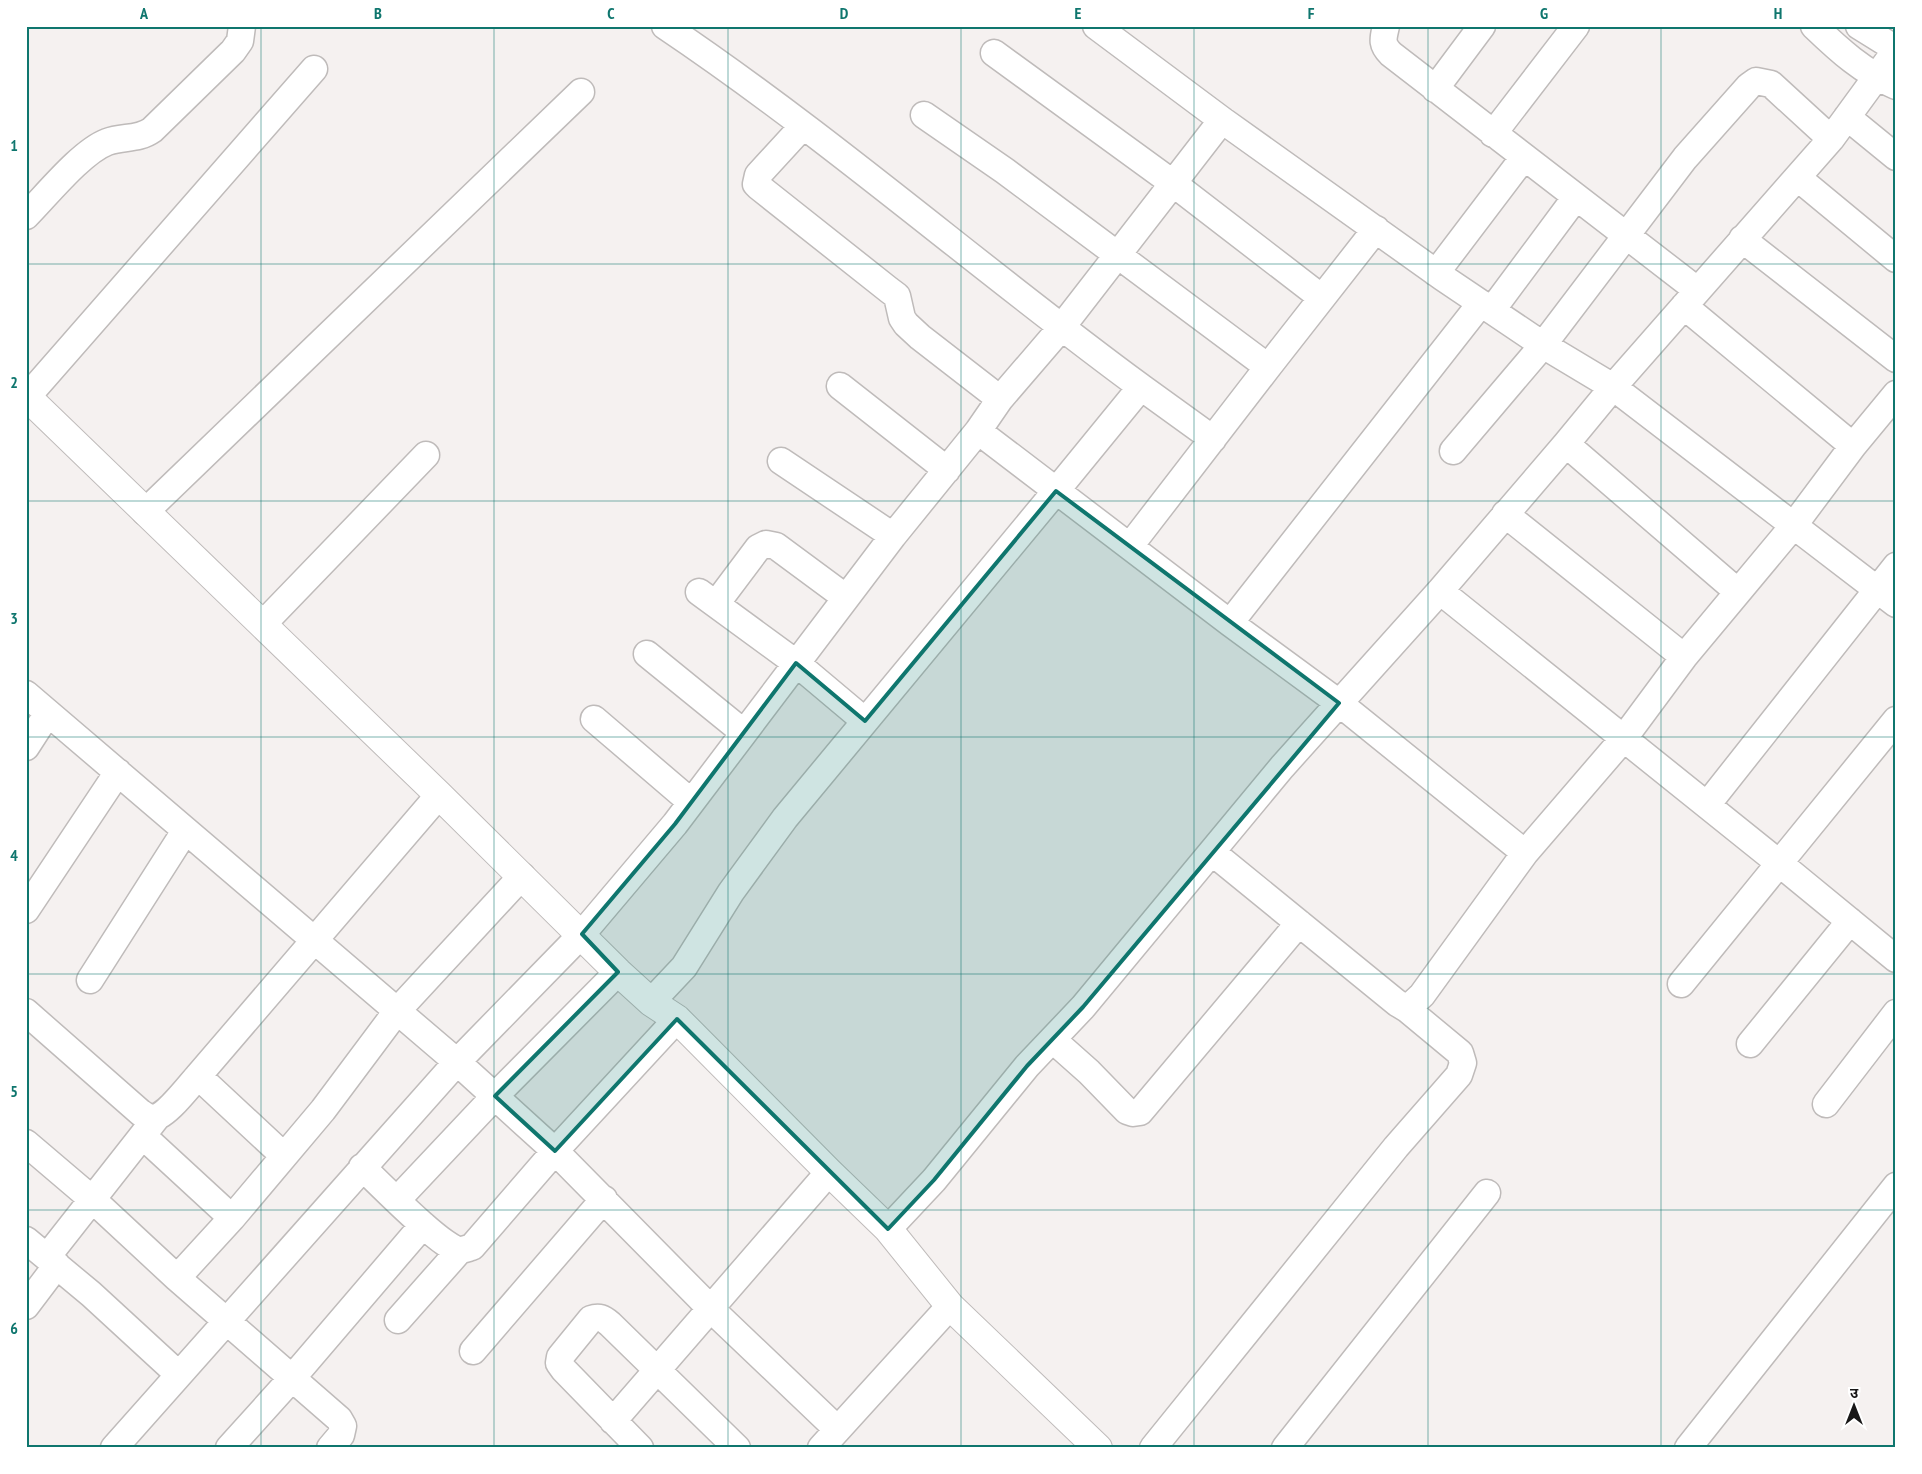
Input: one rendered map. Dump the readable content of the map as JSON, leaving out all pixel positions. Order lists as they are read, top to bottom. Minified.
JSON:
{"north":"top","grid":{"columns":["A","B","C","D","E","F","G","H"],"rows":["1","2","3","4","5","6"]}}
